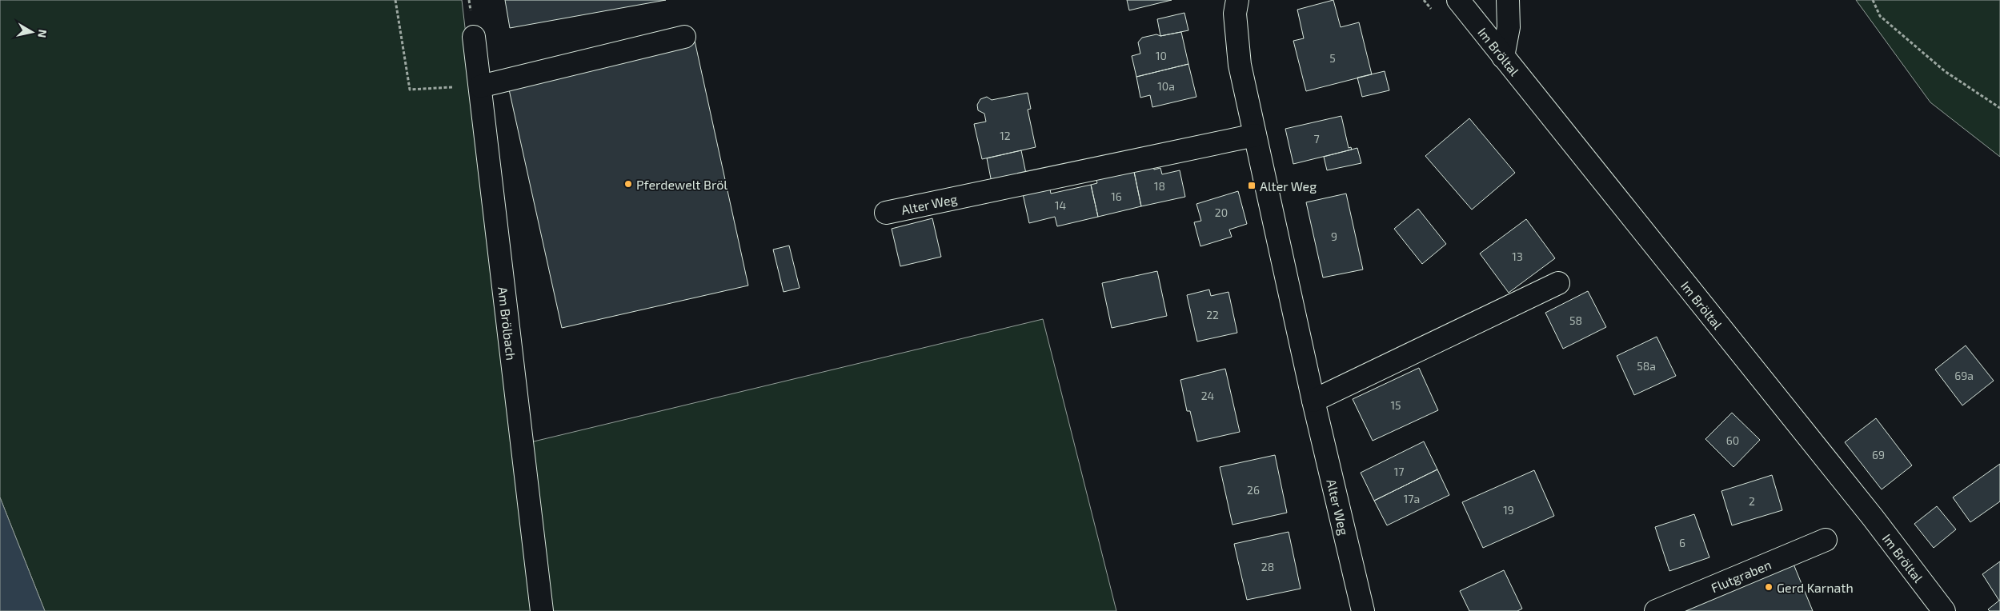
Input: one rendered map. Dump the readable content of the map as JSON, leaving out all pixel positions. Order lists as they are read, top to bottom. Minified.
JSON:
{"streets":{"street":["Im Bröltal","Alter Weg","Am Brölbach","Flutgraben"]},"places":{"other":["Pferdewelt Bröl","Gerd Karnath"],"transit":["Alter Weg"]},"house_numbers":["10","5","10a","12","7","18","16","14","20","9","13","22","58","58a","69a","24","15","60","69","17","26","17a","2","19","6","28"],"north":"right"}
